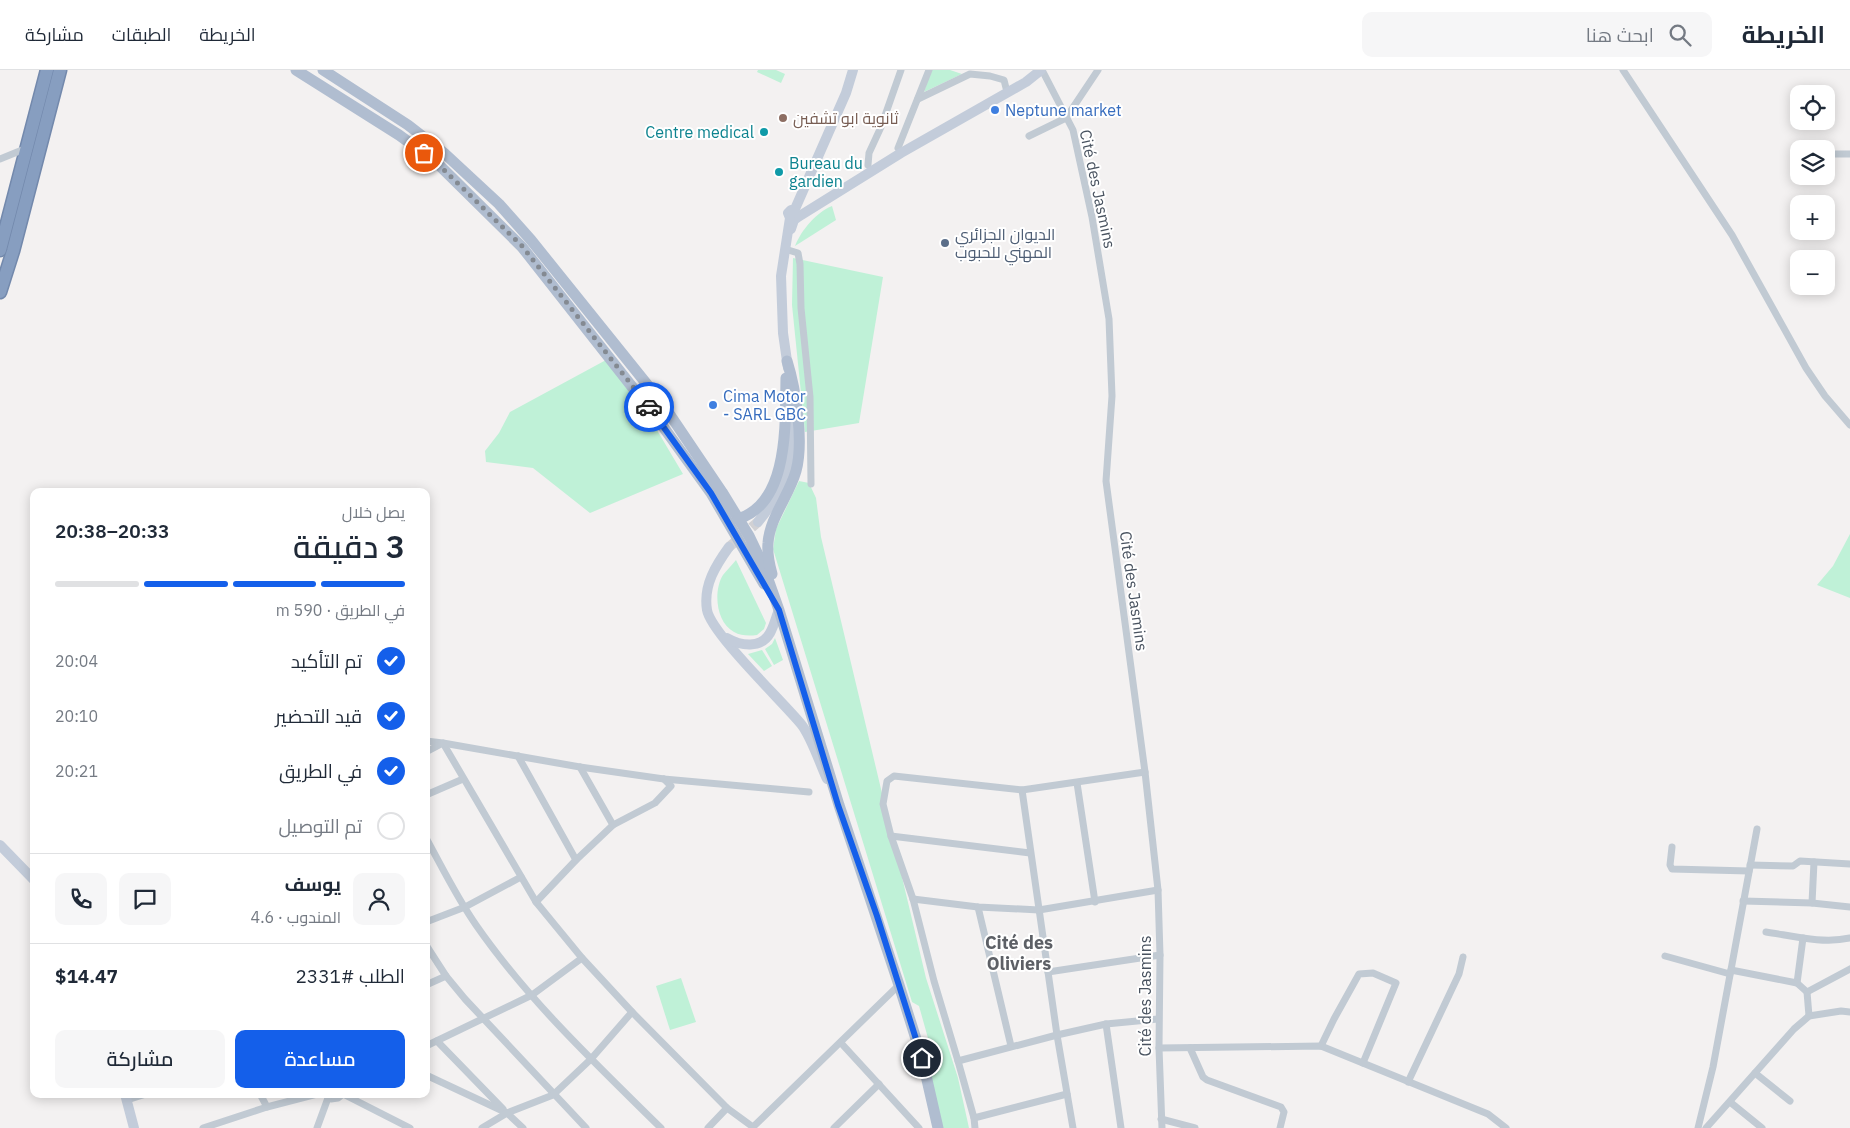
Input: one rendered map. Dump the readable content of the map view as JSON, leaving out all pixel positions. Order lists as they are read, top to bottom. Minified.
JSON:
{"streets":{"street":["Cité des Jasmins"]},"districts":["Cité des Oliviers"],"places":["Neptune market","ثانوية ابو تشفين","Centre medical","Bureau du gardien","الديوان الجزائري المهني للحبوب","Cima Motor - SARL GBC"],"page":{"header":"الخريطة","search":"ابحث هنا","nav":["الخريطة","الطبقات","مشاركة"],"map_buttons":["+","−"],"heading":["3 دقيقة","يصل خلال","20:33–20:38"],"panel":["يوسف","المندوب · 4.6","الطلب #2331","$14.47"],"bar":"في الطريق · 590 m","list":[["تم التأكيد","20:04"],["قيد التحضير","20:10"],["في الطريق","20:21"],"تم التوصيل"],"buttons":["مساعدة","مشاركة"]}}
